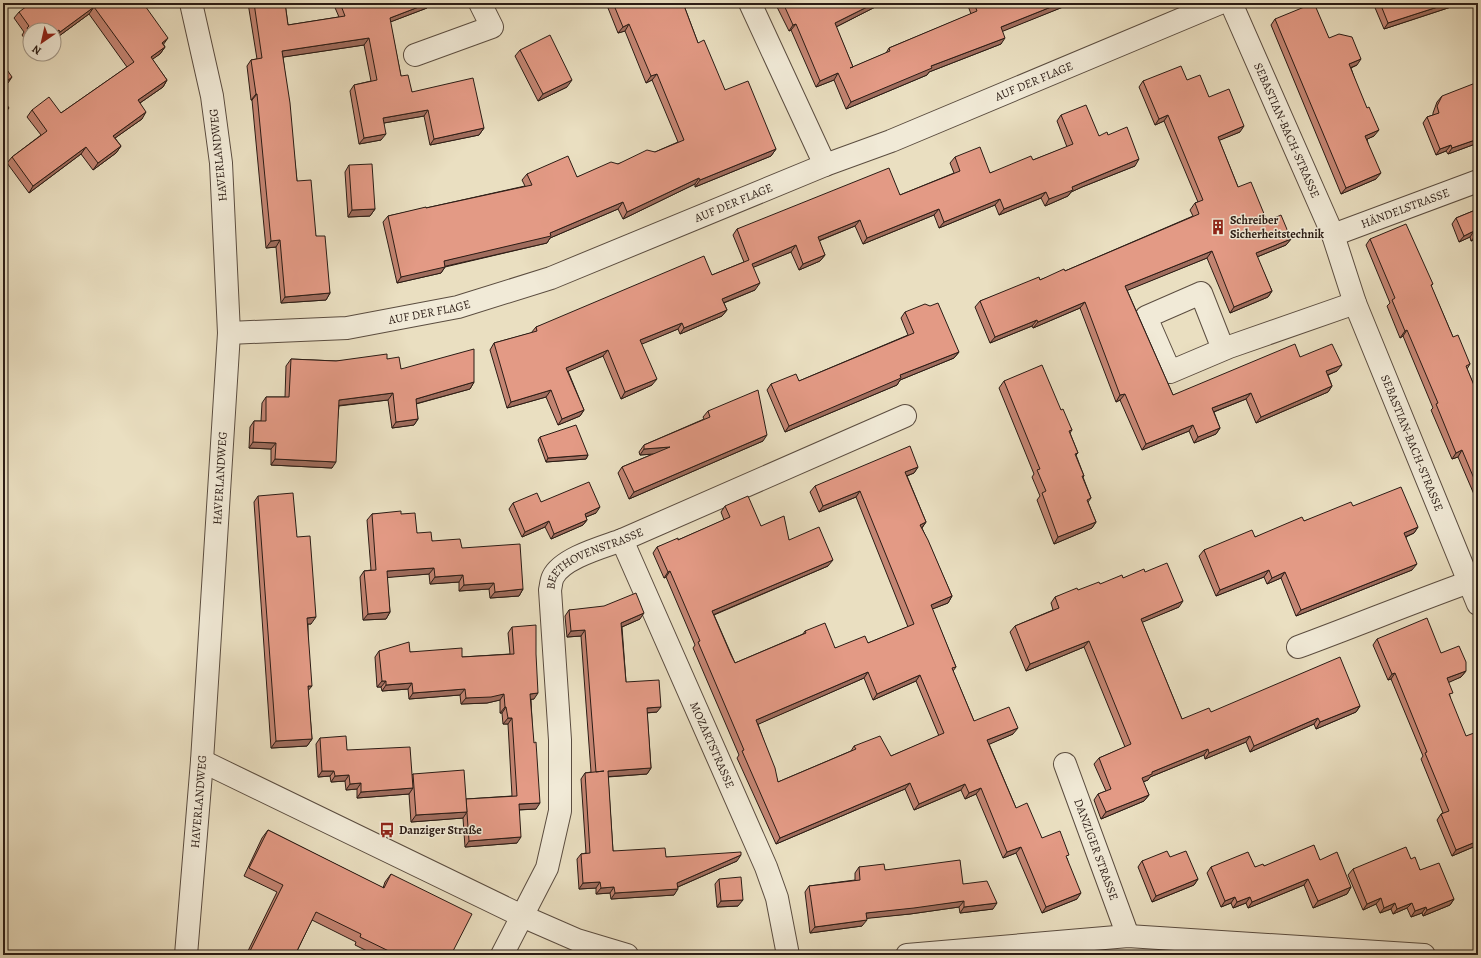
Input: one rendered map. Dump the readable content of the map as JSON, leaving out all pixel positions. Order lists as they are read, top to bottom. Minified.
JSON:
{"streets":{"street":["AUF DER FLAGE","SEBASTIAN-BACH-STRASSE","HAVERLANDWEG","HÄNDELSTRASSE","BEETHOVENSTRASSE","MOZARTSTRASSE","DANZIGER STRASSE"]},"crossings":[["AUF DER FLAGE","HAVERLANDWEG"],["SEBASTIAN-BACH-STRASSE","HÄNDELSTRASSE"],["BEETHOVENSTRASSE","MOZARTSTRASSE"]],"places":{"building":["Schreiber Sicherheitstechnik"],"bus stop":["Danziger Straße"]},"north":"bottom left"}
